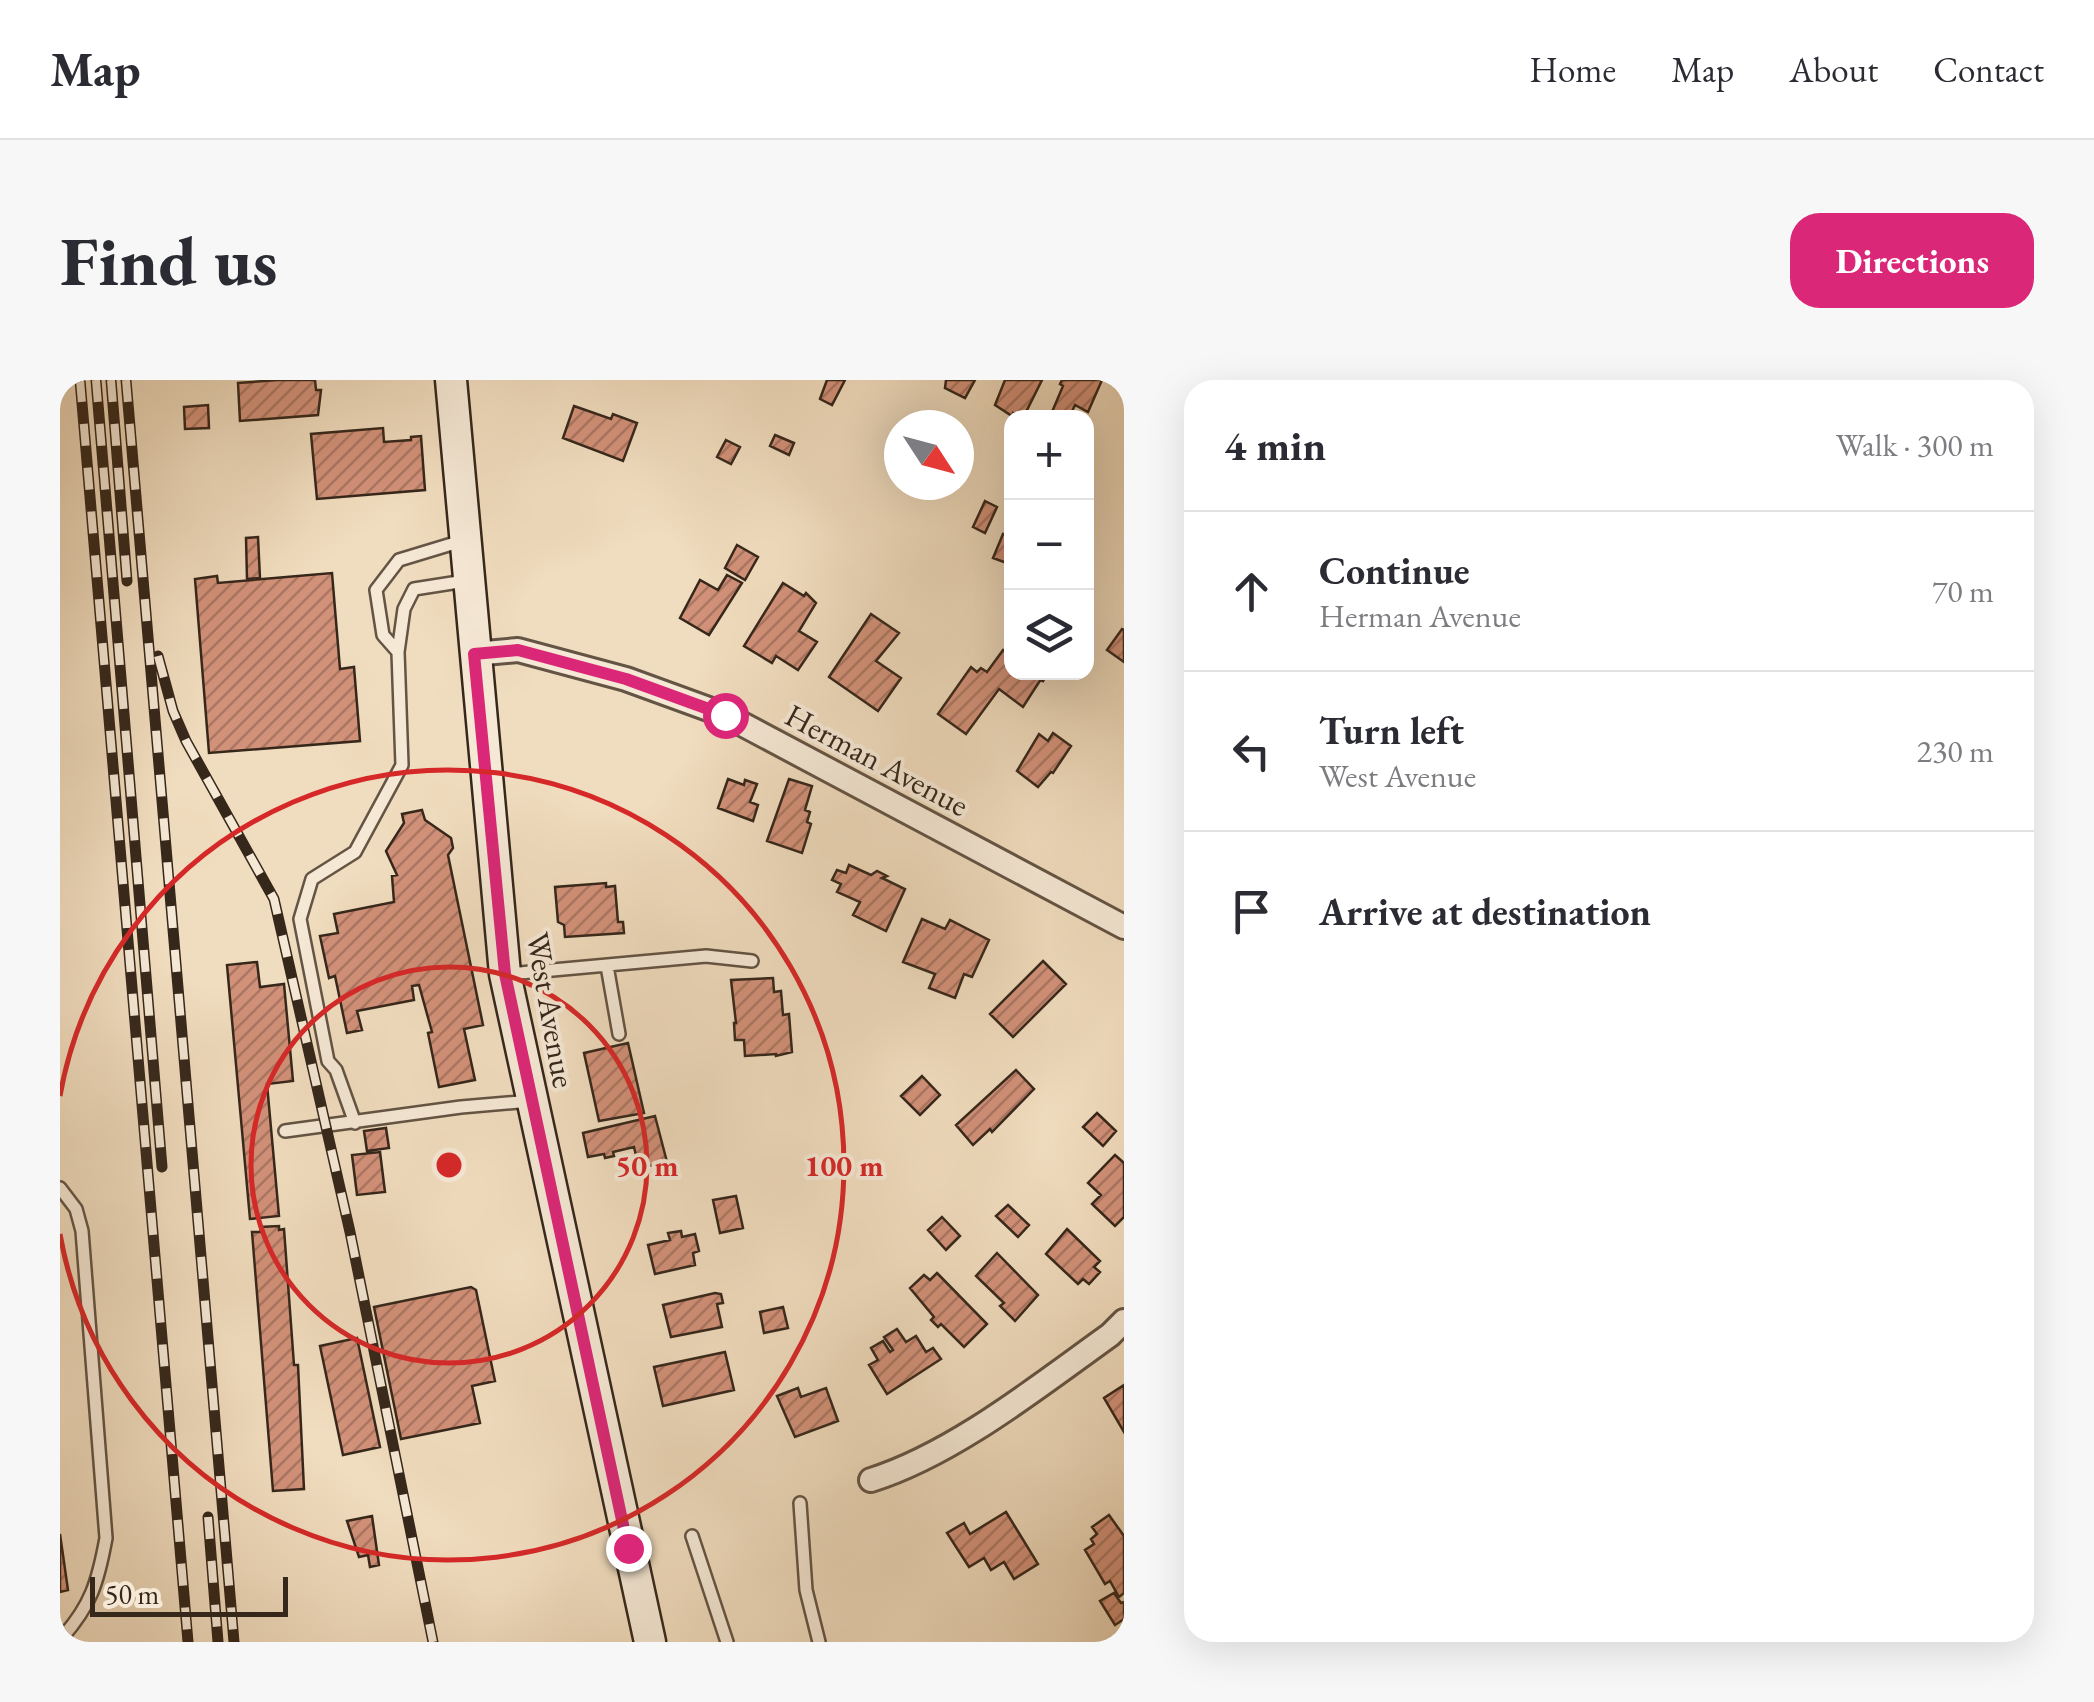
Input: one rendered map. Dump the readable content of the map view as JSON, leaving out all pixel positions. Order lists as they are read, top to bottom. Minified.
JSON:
{"streets":{"main road":["West Avenue"],"street":["Herman Avenue"]},"crossings":[["Herman Avenue","West Avenue"]],"scale_bar":"50 m","north":"bottom right","page":{"header":"Map","nav":["Home","Map","About","Contact"],"buttons":"Directions","title":"Find us","heading":["4 min","Walk · 300 m"],"map_buttons":["+","−"],"list":[["Continue","Herman Avenue","70 m"],["Turn left","West Avenue","230 m"],"Arrive at destination"],"scale":"50 m"},"rings":["50 m","100 m"]}
